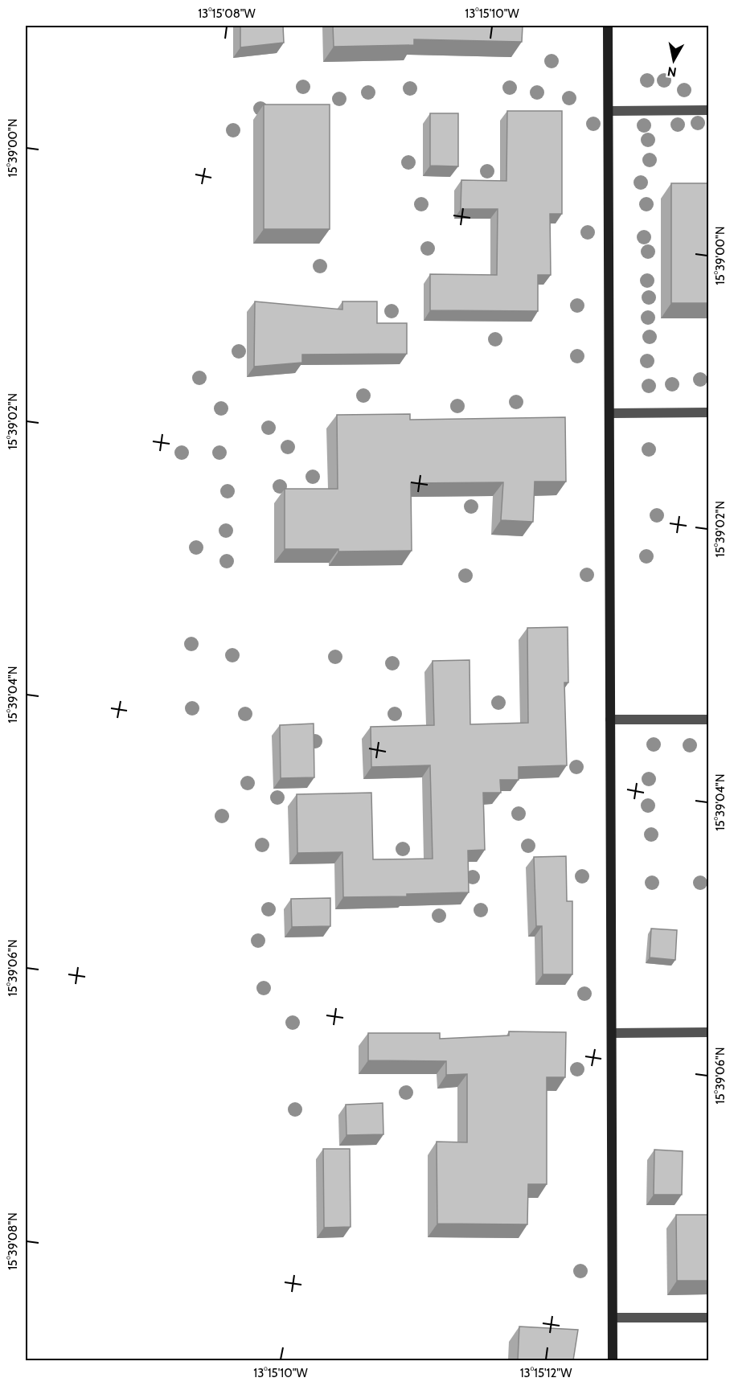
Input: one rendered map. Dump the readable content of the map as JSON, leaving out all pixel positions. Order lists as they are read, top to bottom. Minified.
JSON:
{"north":"bottom","coordinates":["13°15'08\"W","13°15'10\"W","15°39'00\"N","15°39'02\"N","15°39'04\"N","15°39'06\"N","15°39'08\"N","13°15'12\"W"]}
